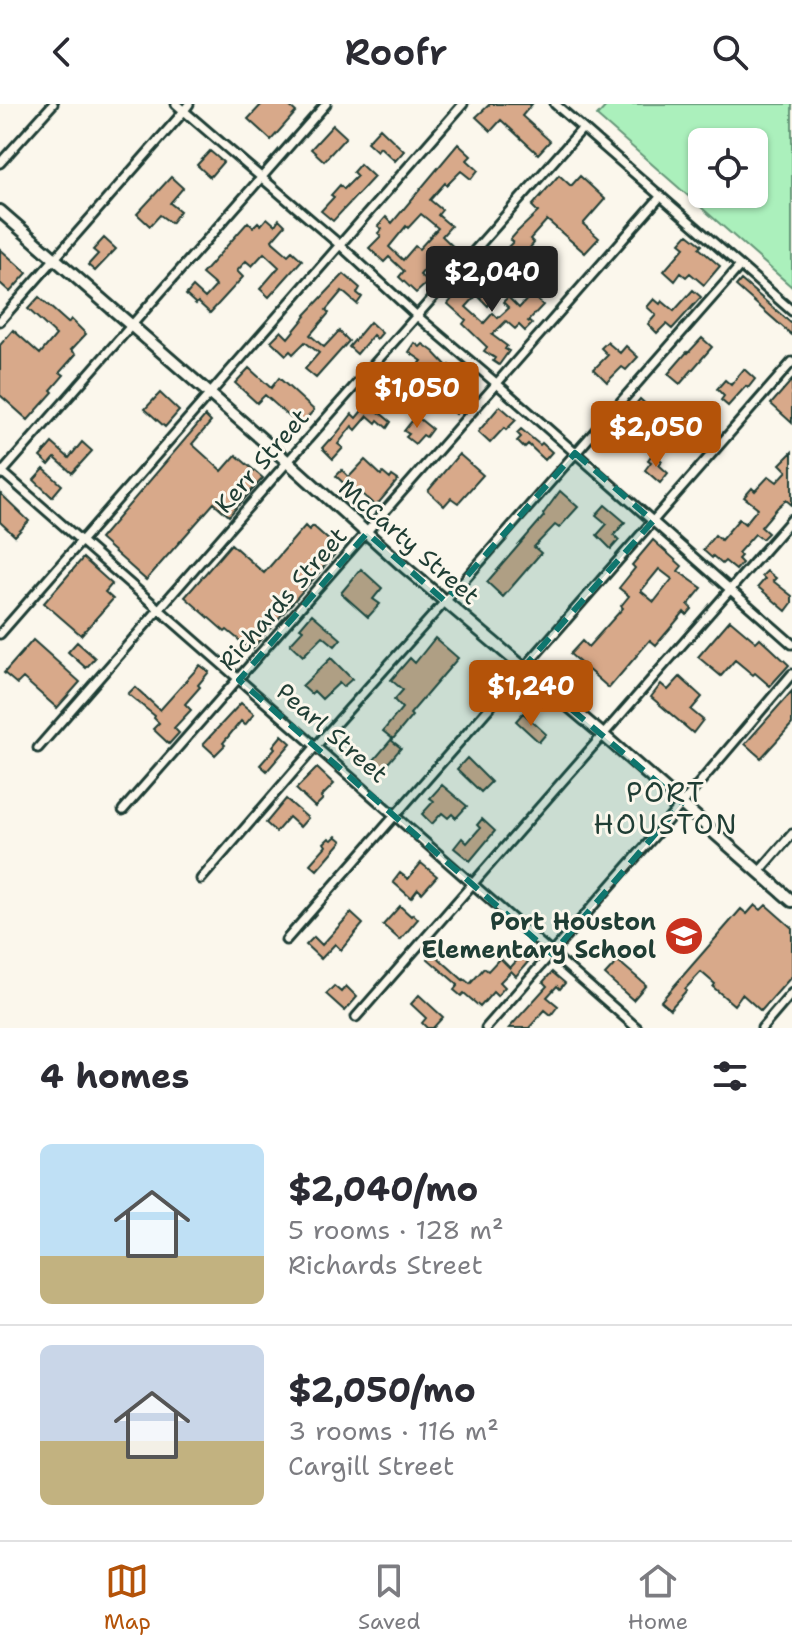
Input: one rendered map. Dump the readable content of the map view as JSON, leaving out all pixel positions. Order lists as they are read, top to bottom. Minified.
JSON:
{"streets":{"main road":["McCarty Street"],"street":["Kerr Street","Richards Street","Pearl Street"]},"crossings":[["Kerr Street","McCarty Street"],["Kerr Street","Pearl Street"],["McCarty Street","Richards Street"],["Richards Street","Pearl Street"]],"districts":["PORT HOUSTON"],"places":{"school or university":["Port Houston Elementary School"]},"page":{"header":"Roofr","price":["$2,040","$1,050","$2,050","$1,240"],"heading":"4 homes","list":[{"name":"$2,040/mo","note":"5 rooms · 128 m² · Richards Street"},{"name":"$2,050/mo","note":"3 rooms · 116 m² · Cargill Street"}],"tabs":["Map","Saved","Home"]}}
